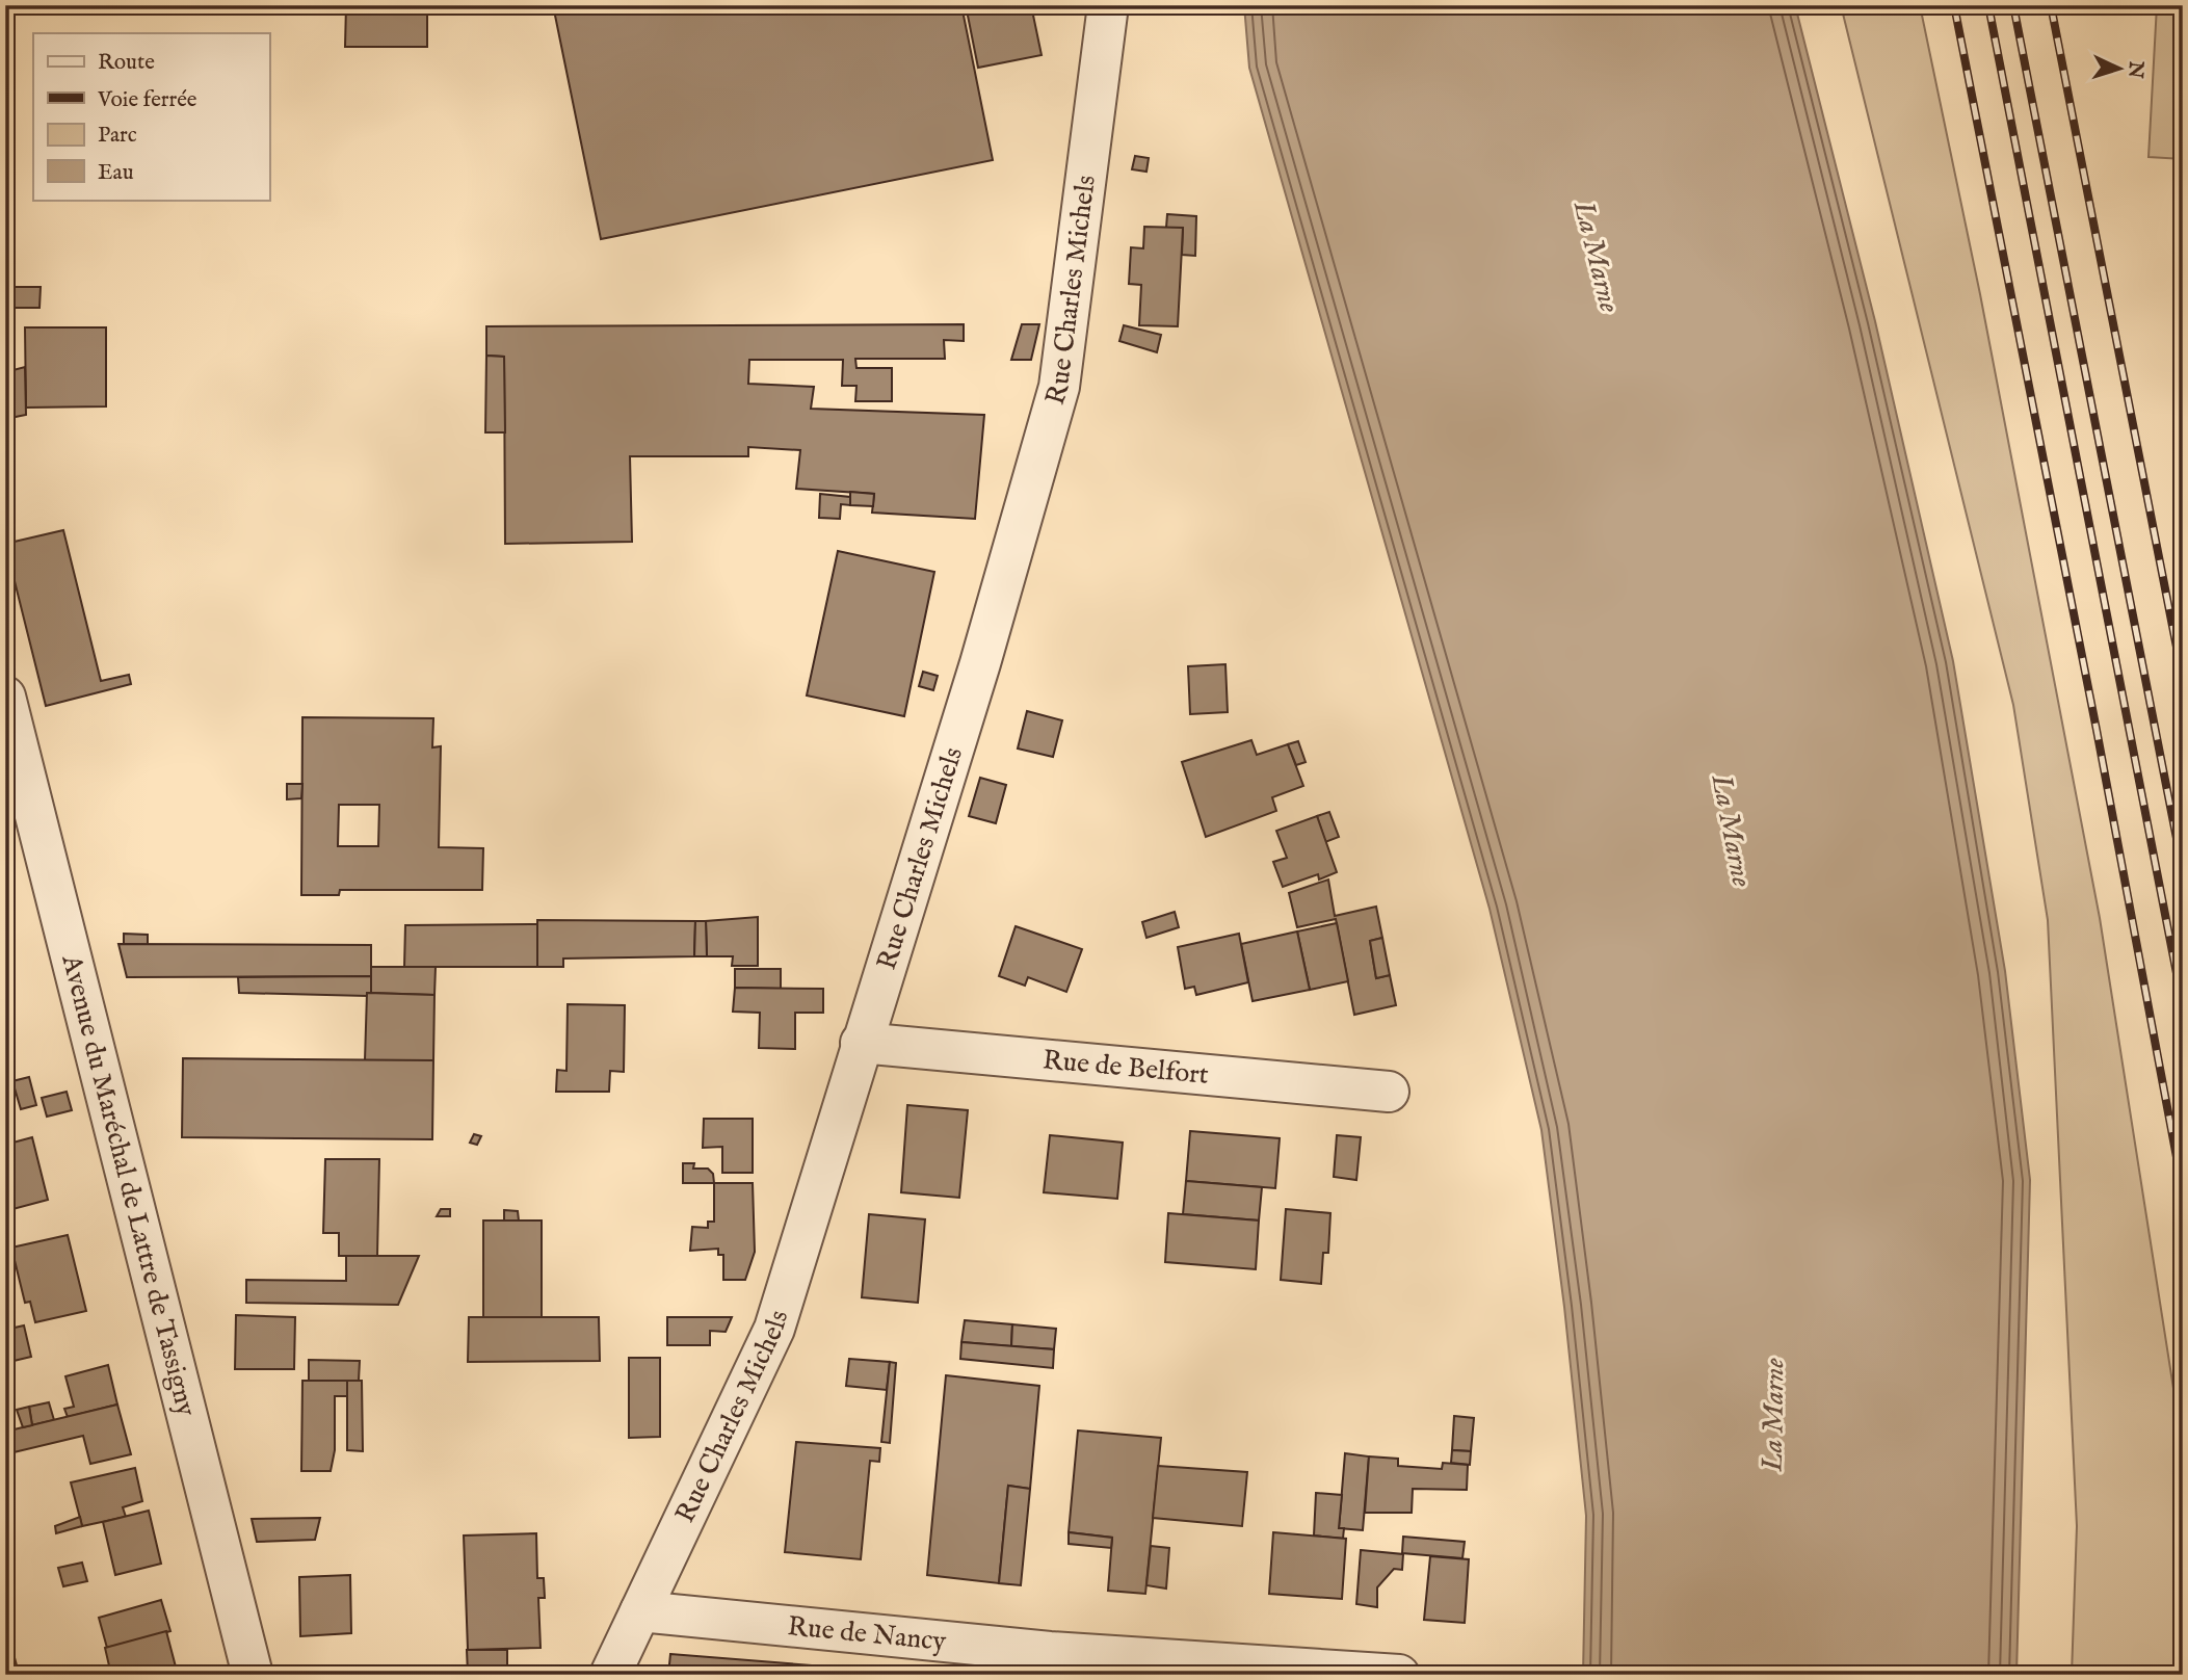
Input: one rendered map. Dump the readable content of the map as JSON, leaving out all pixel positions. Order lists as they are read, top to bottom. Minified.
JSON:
{"streets":{"street":["Rue Charles Michels","Rue de Belfort","Avenue du Maréchal de Lattre de Tassigny","Rue de Nancy"]},"crossings":[["Rue Charles Michels","Rue de Belfort"],["Rue Charles Michels","Rue de Nancy"]],"water":["La Marne"],"legend":["Route","Voie ferrée","Parc","Eau"],"north":"right"}
